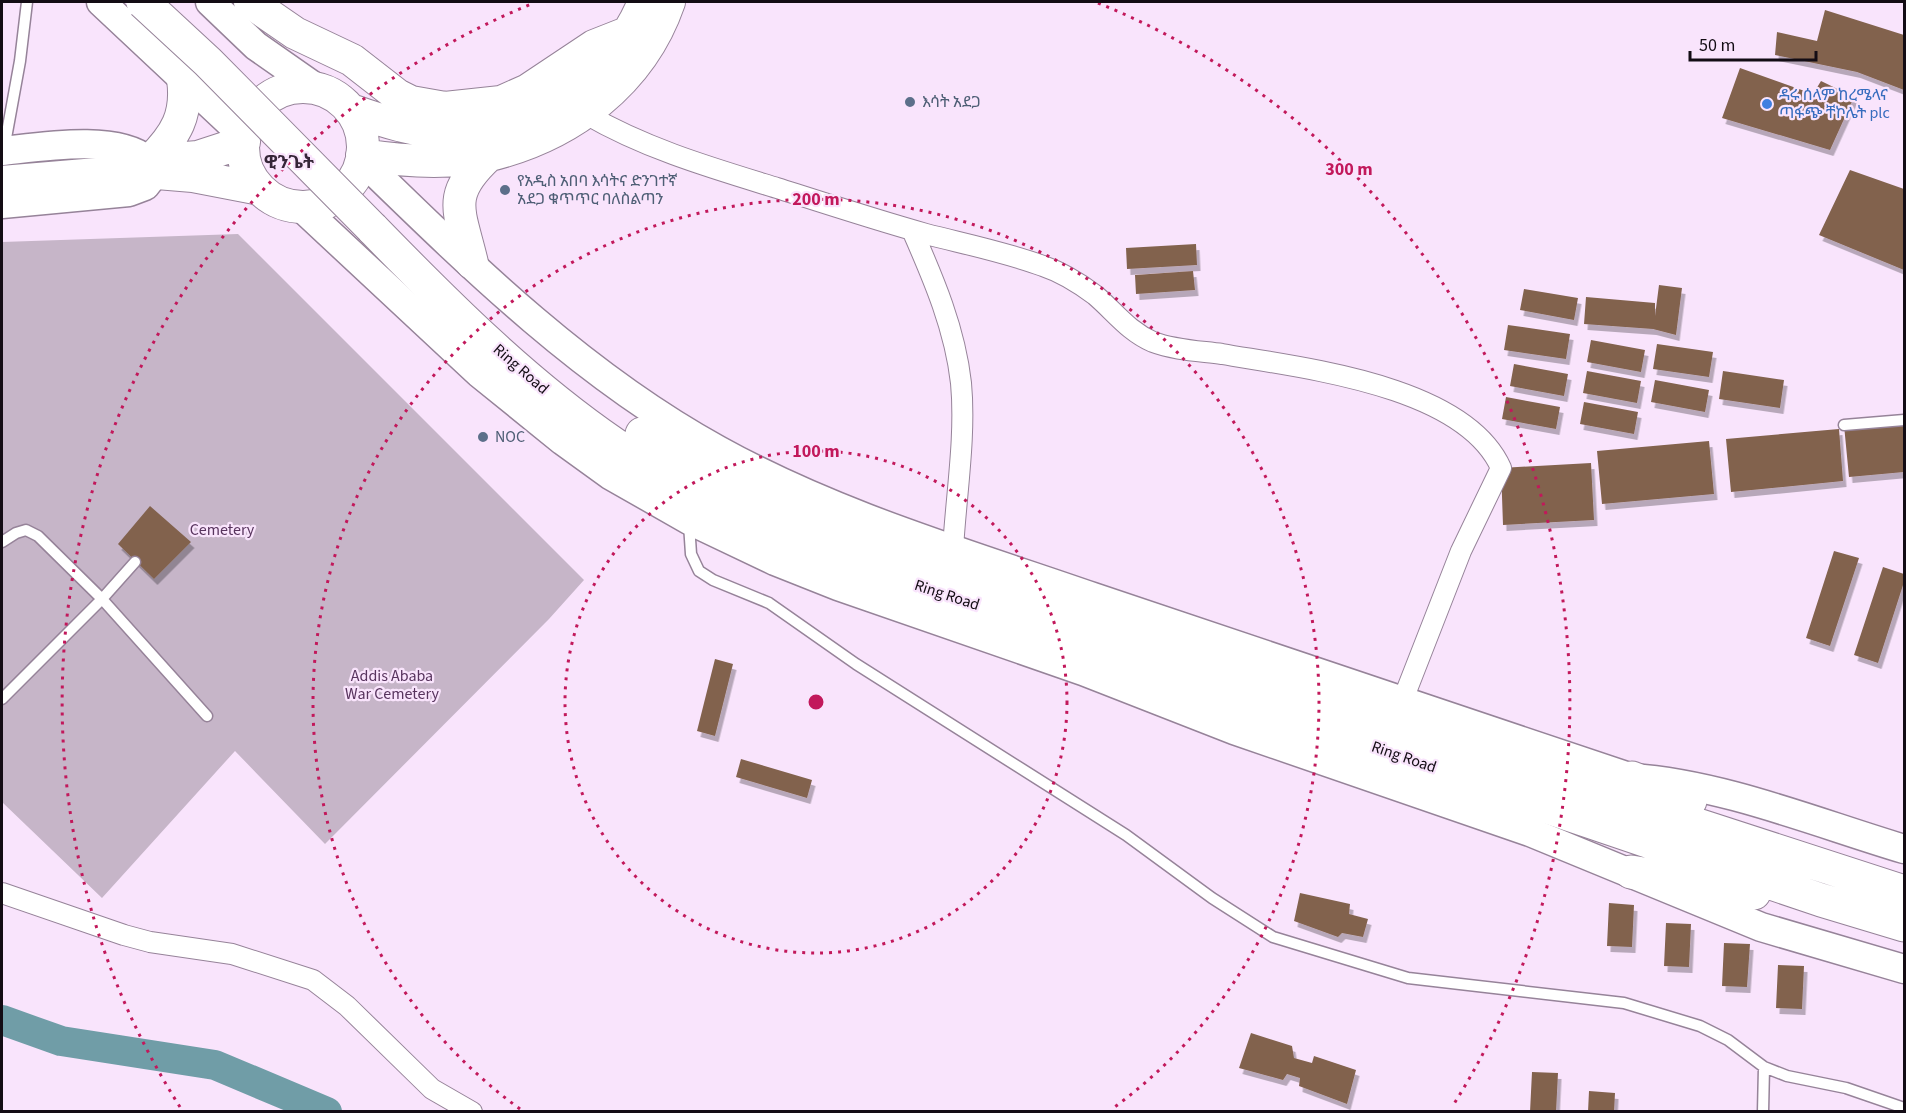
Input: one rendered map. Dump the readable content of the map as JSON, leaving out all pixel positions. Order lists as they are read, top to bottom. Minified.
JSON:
{"streets":{"highway":["Ring Road"]},"districts":["ዊንጌት"],"parks":["Cemetery","Addis Ababa War Cemetery"],"places":["እሳት አደጋ","ዳሩ ሰላም ከረሜላና ጣፋጭ ቸኮሌት plc","የአዲስ አበባ እሳትና ድንገተኛ አደጋ ቁጥጥር ባለስልጣን","NOC"],"scale_bar":"50 m","rings":["300 m","200 m","100 m"]}
